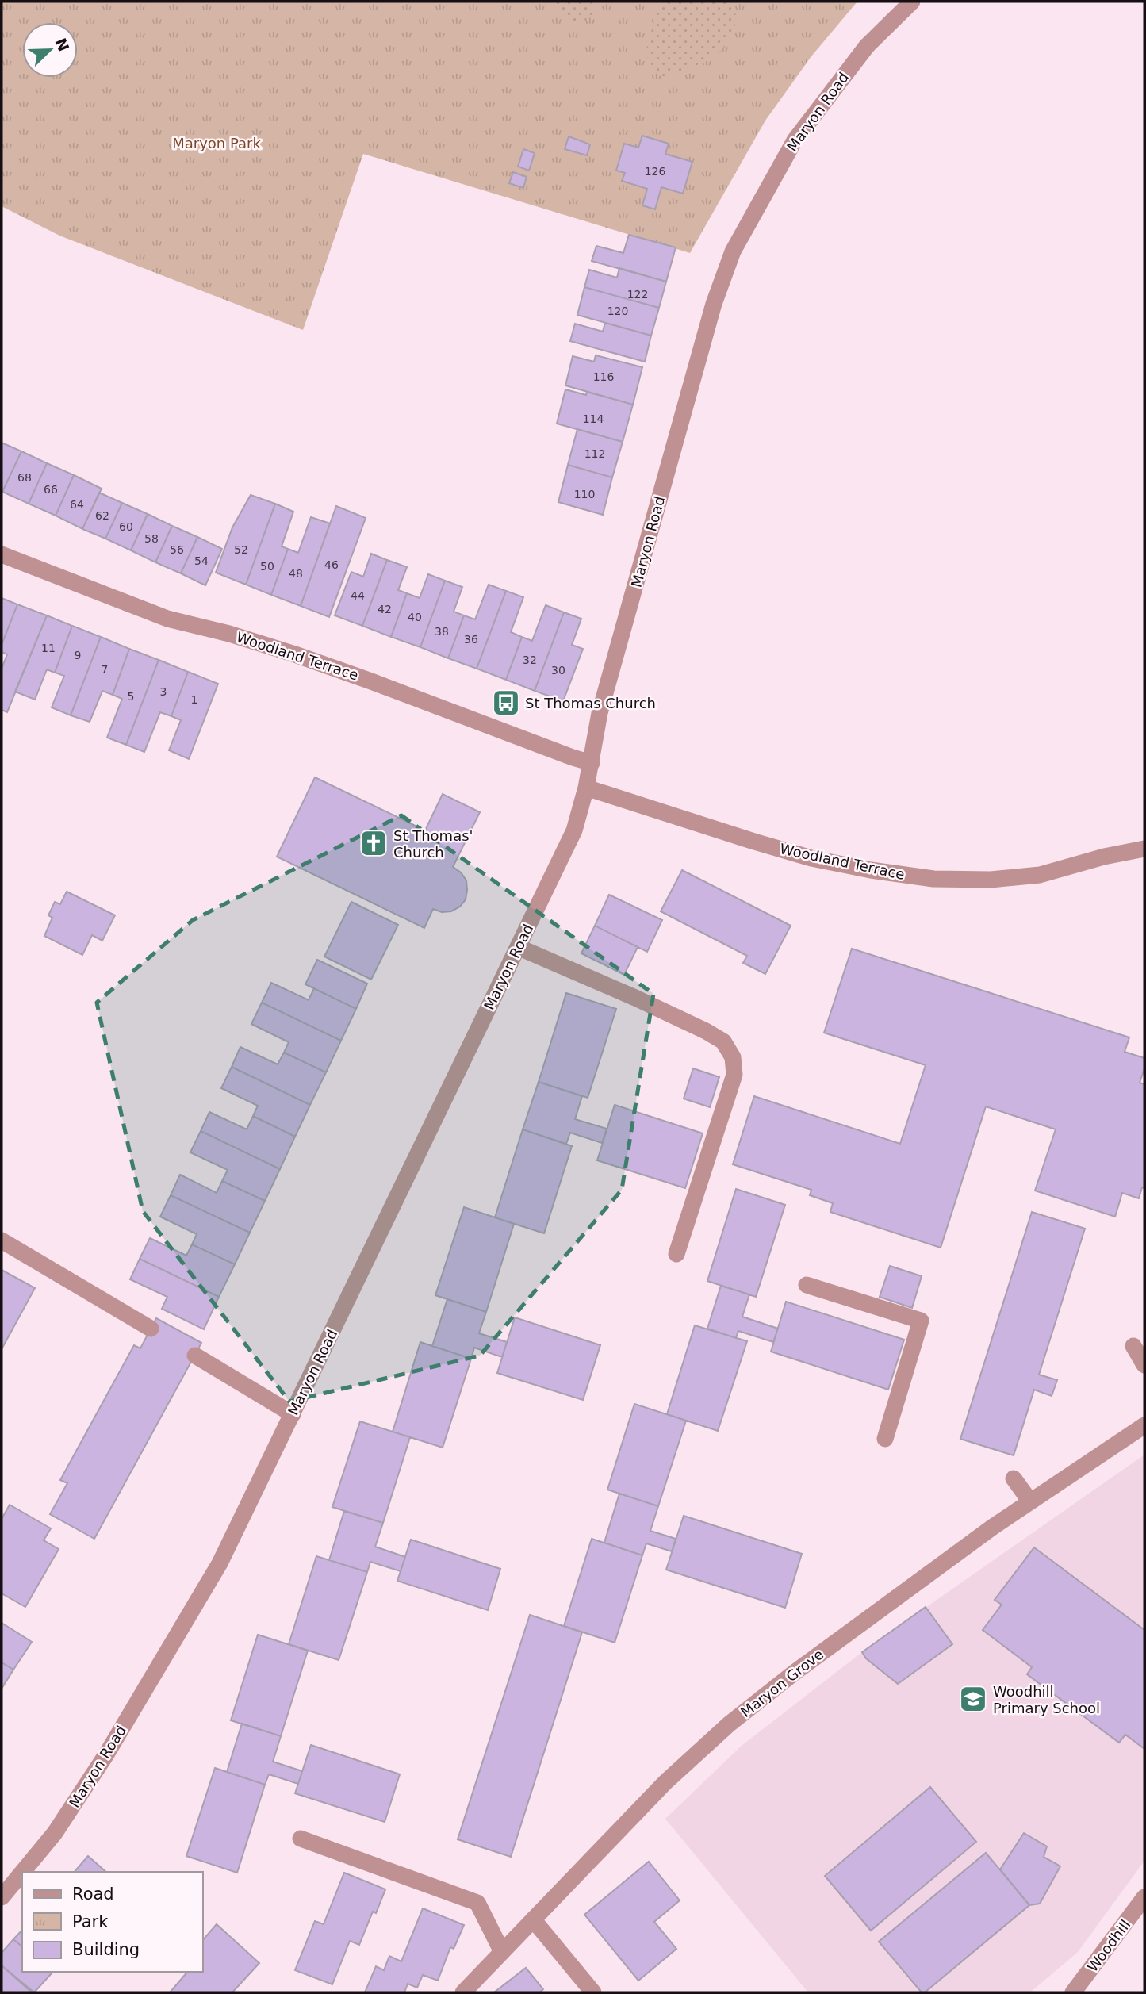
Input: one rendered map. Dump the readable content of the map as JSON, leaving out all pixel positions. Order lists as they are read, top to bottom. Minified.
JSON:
{"streets":{"street":["Maryon Road","Woodland Terrace","Maryon Grove","Woodhill"]},"crossings":[["Maryon Road","Woodland Terrace"]],"parks":["Maryon Park"],"places":{"bus stop":["St Thomas Church"],"church":["St Thomas' Church"],"school or university":["Woodhill Primary School"]},"house_numbers":["126","122","120","116","114","112","68","66","110","64","62","60","58","56","52","54","46","50","48","44","42","40","38","36","11","9","32","7","30","3","5","1"],"legend":["Road","Park","Building"],"north":"top right"}
